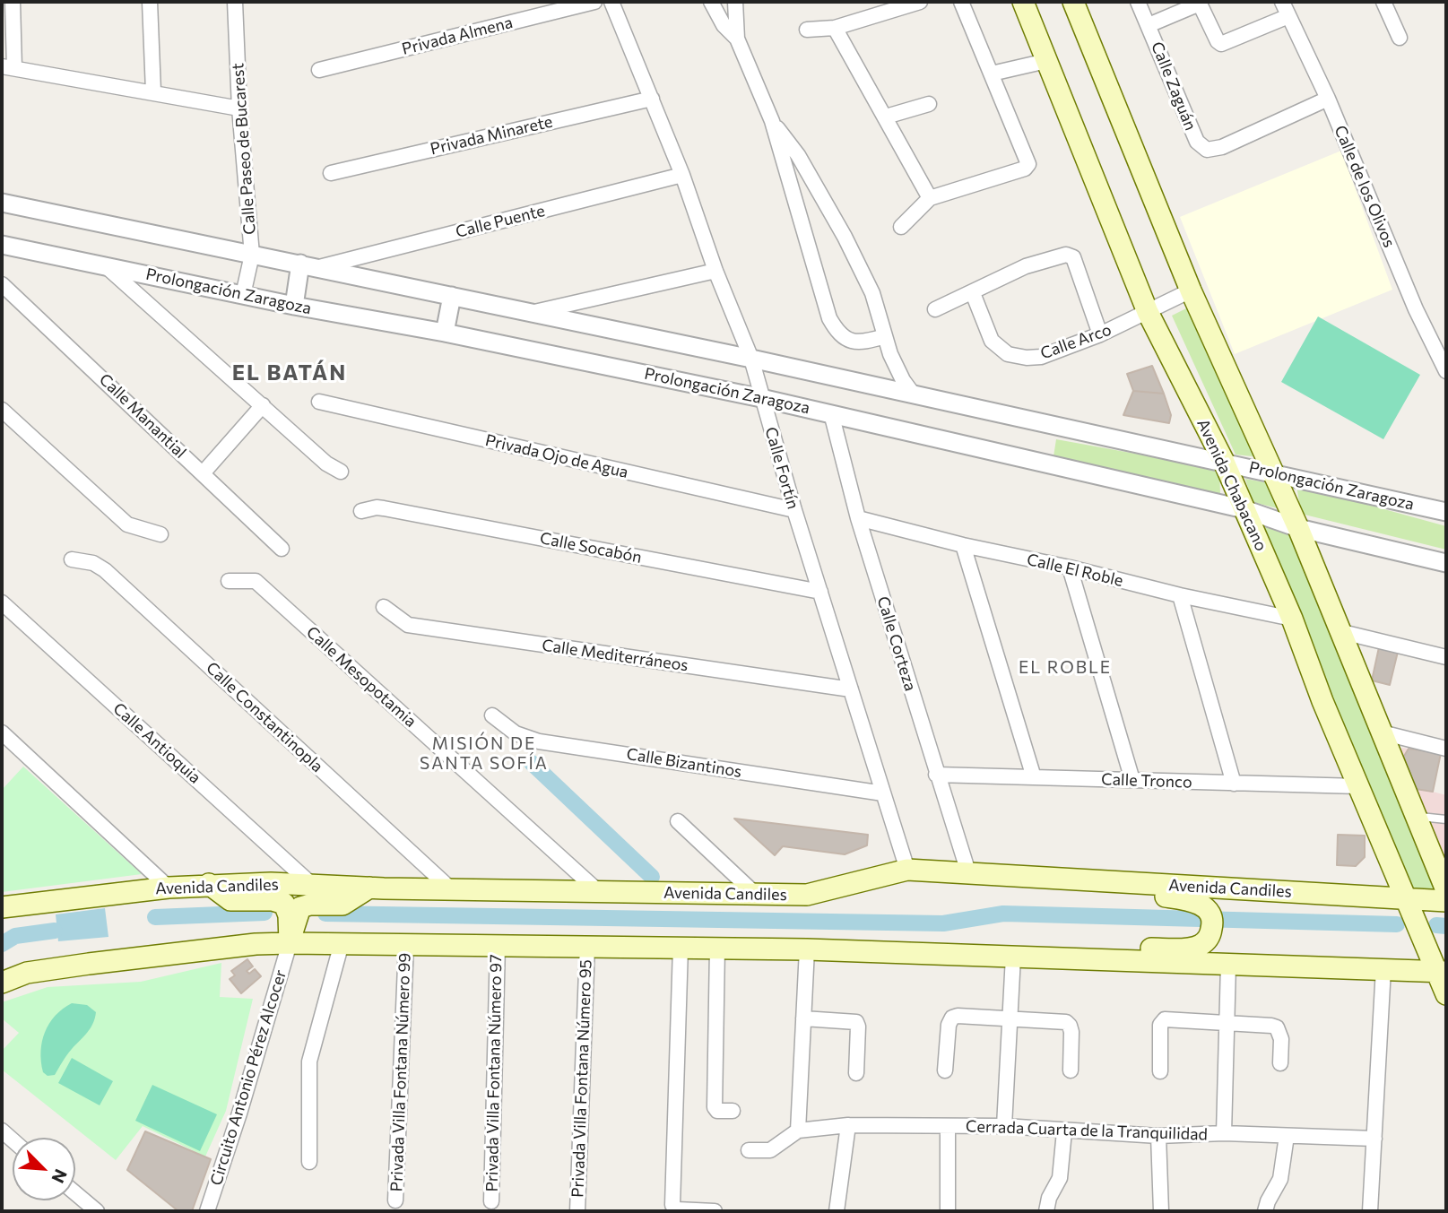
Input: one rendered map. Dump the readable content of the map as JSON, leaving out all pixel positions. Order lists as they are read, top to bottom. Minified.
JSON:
{"streets":{"main road":["Avenida Chabacano","Avenida Candiles"],"street":["Privada Almena","Calle Zaguán","Privada Minarete","Calle Paseo de Bucarest","Calle de los Olivos","Calle Puente","Prolongación Zaragoza","Calle Arco","Calle Manantial","Privada Ojo de Agua","Calle Fortín","Calle Socabón","Calle El Roble","Calle Corteza","Calle Mediterráneos","Calle Mesopotamia","Calle Constantinopla","Calle Antioquia","Calle Bizantinos","Calle Tronco","Privada Villa Fontana Número 99","Privada Villa Fontana Número 97","Circuito Antonio Pérez Alcocer","Privada Villa Fontana Número 95","Cerrada Cuarta de la Tranquilidad"]},"crossings":[["Calle Zaguán","Calle de los Olivos"],["Privada Minarete","Calle Fortín"],["Calle Paseo de Bucarest","Prolongación Zaragoza"],["Calle Puente","Prolongación Zaragoza"],["Calle Puente","Calle Fortín"],["Prolongación Zaragoza","Calle Fortín"],["Prolongación Zaragoza","Avenida Chabacano"],["Prolongación Zaragoza","Calle Corteza"],["Calle Arco","Avenida Chabacano"],["Privada Ojo de Agua","Calle Fortín"],["Calle Fortín","Calle Socabón"],["Calle Fortín","Calle Mediterráneos"],["Calle Fortín","Calle Bizantinos"],["Calle Fortín","Avenida Candiles"],["Avenida Chabacano","Calle El Roble"],["Avenida Chabacano","Calle Tronco"],["Avenida Chabacano","Avenida Candiles"],["Calle El Roble","Calle Corteza"],["Calle Corteza","Calle Tronco"],["Calle Corteza","Avenida Candiles"],["Calle Mesopotamia","Avenida Candiles"],["Calle Constantinopla","Avenida Candiles"],["Calle Antioquia","Avenida Candiles"]],"districts":["EL BATÁN","EL ROBLE","MISIÓN DE SANTA SOFÍA"],"north":"bottom right"}
